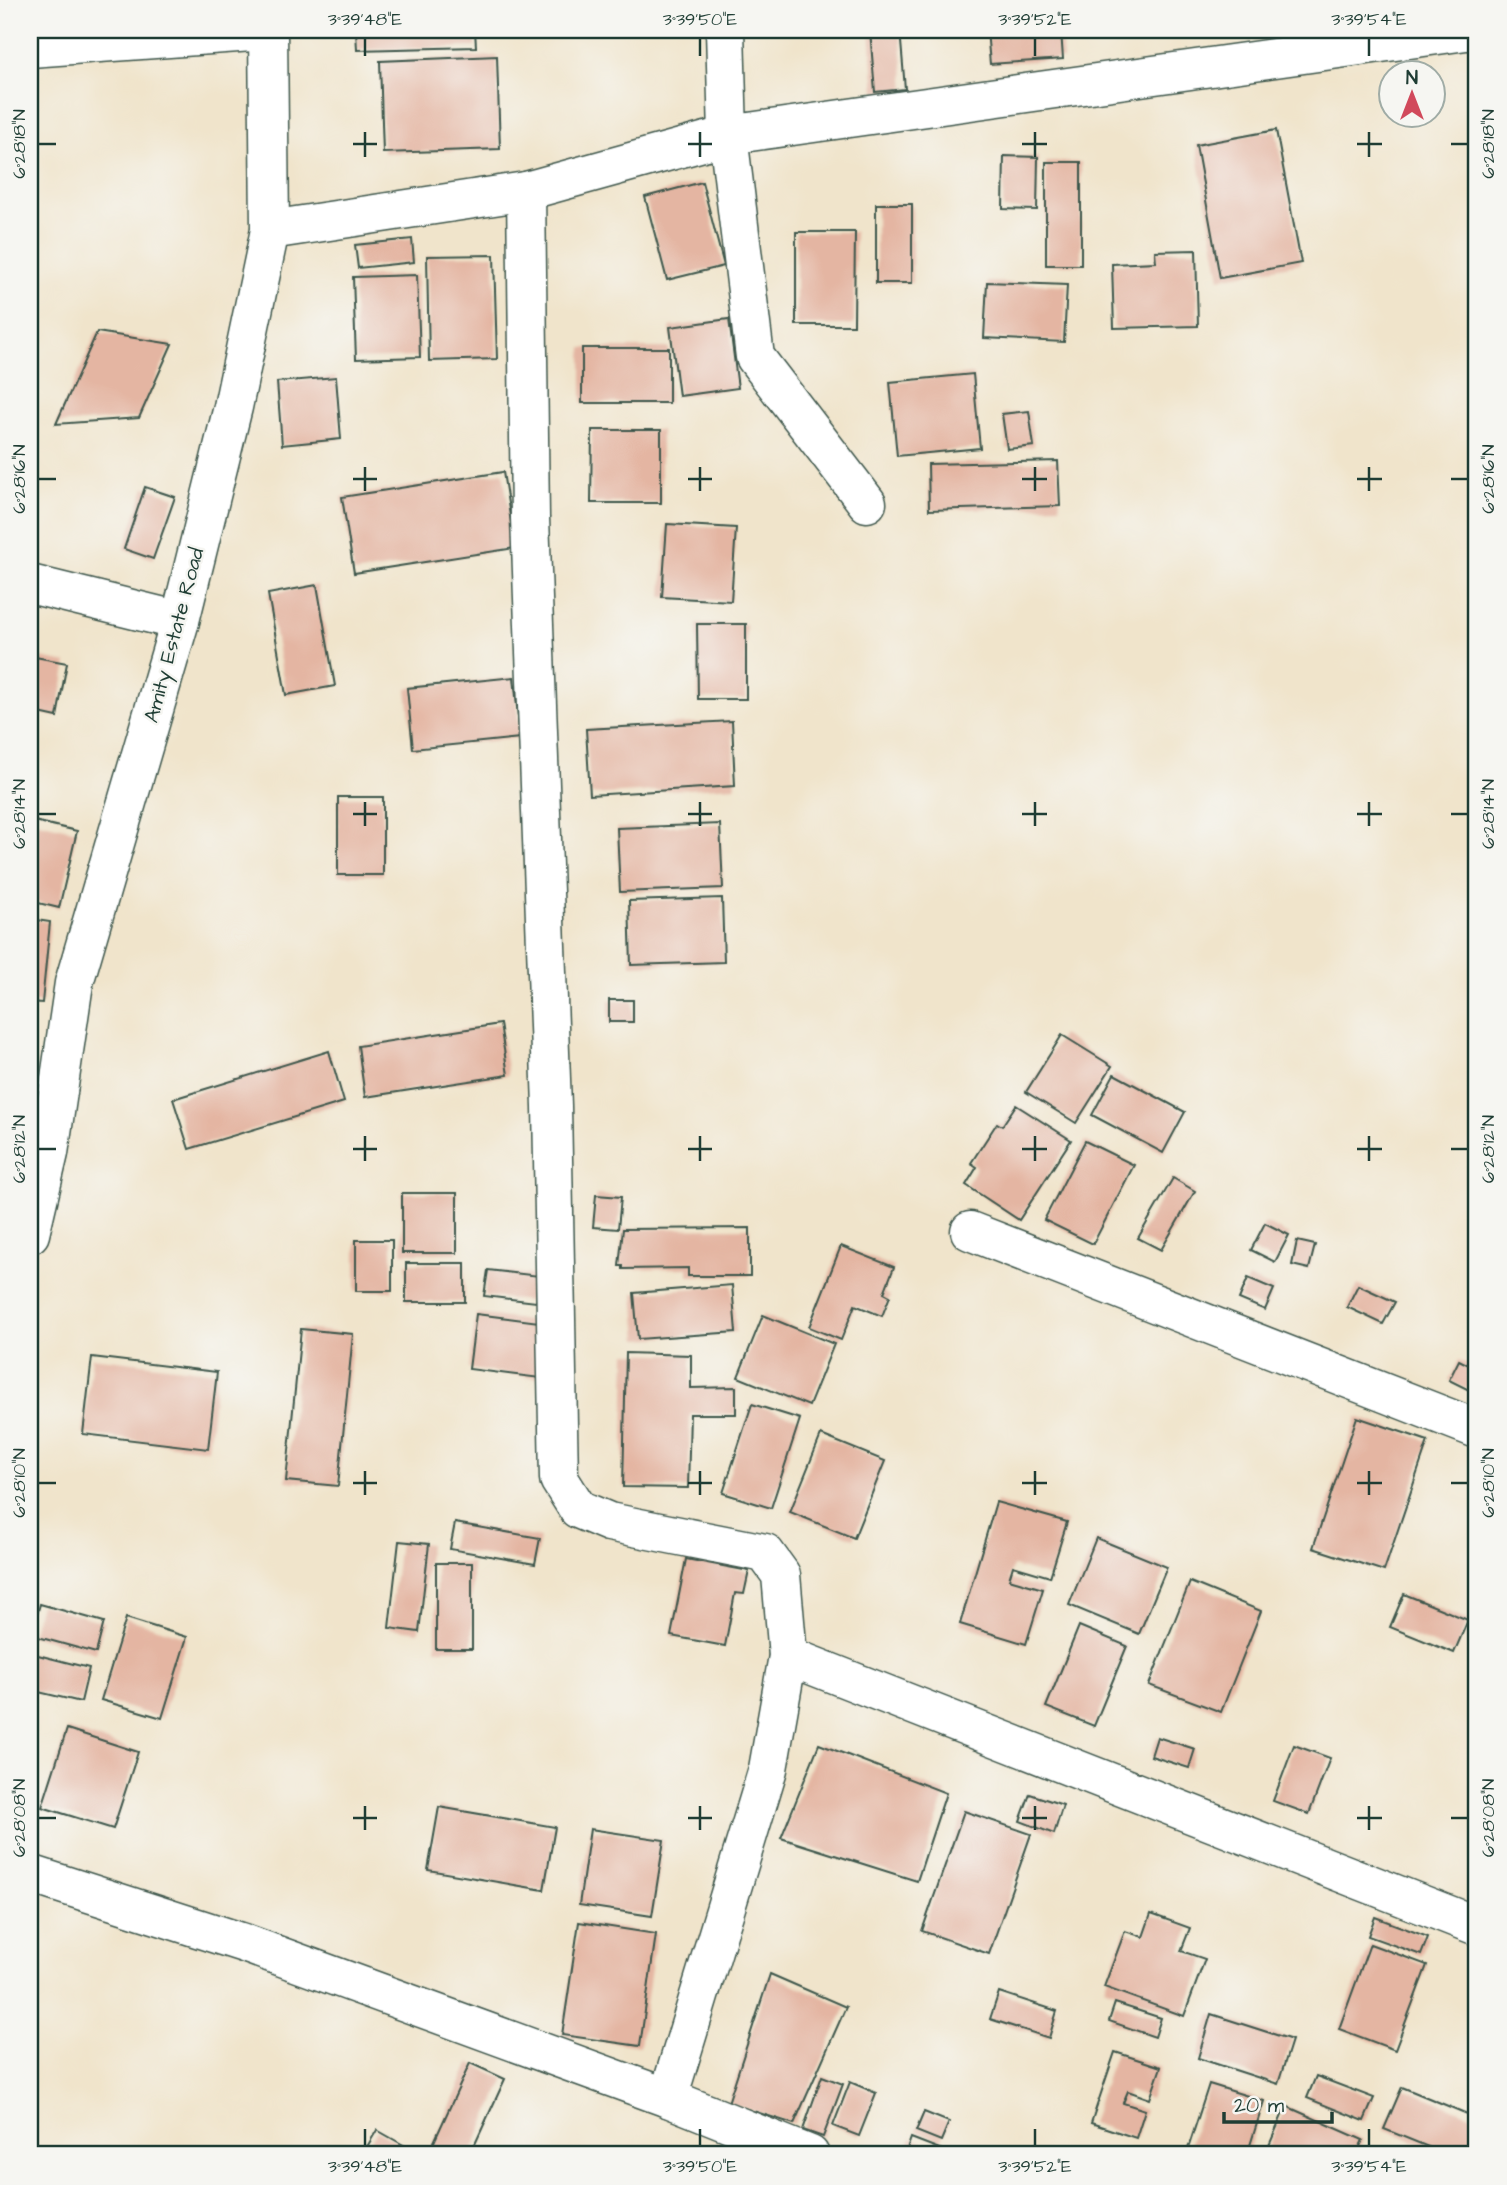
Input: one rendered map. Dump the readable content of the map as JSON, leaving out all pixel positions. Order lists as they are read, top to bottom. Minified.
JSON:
{"streets":{"street":["Amity Estate Road"]},"scale_bar":"20 m","north":"top","coordinates":["3°39'48\"E","3°39'50\"E","3°39'52\"E","3°39'54\"E","6°28'18\"N","6°28'16\"N","6°28'14\"N","6°28'12\"N","6°28'10\"N","6°28'08\"N"]}
